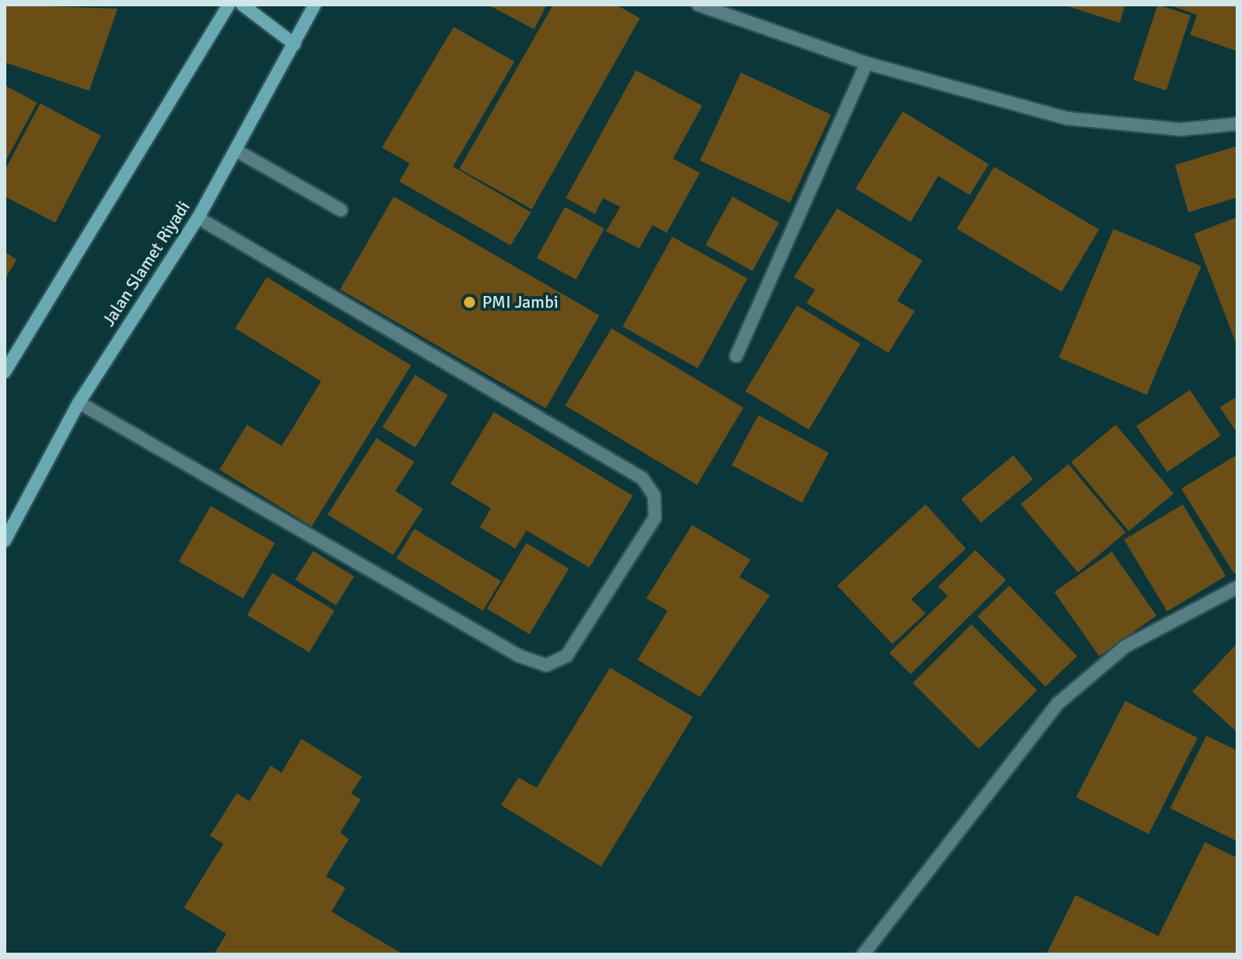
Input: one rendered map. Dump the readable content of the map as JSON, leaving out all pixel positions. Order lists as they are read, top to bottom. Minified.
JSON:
{"streets":{"main road":["Jalan Slamet Riyadi"]},"places":["PMI Jambi"]}
